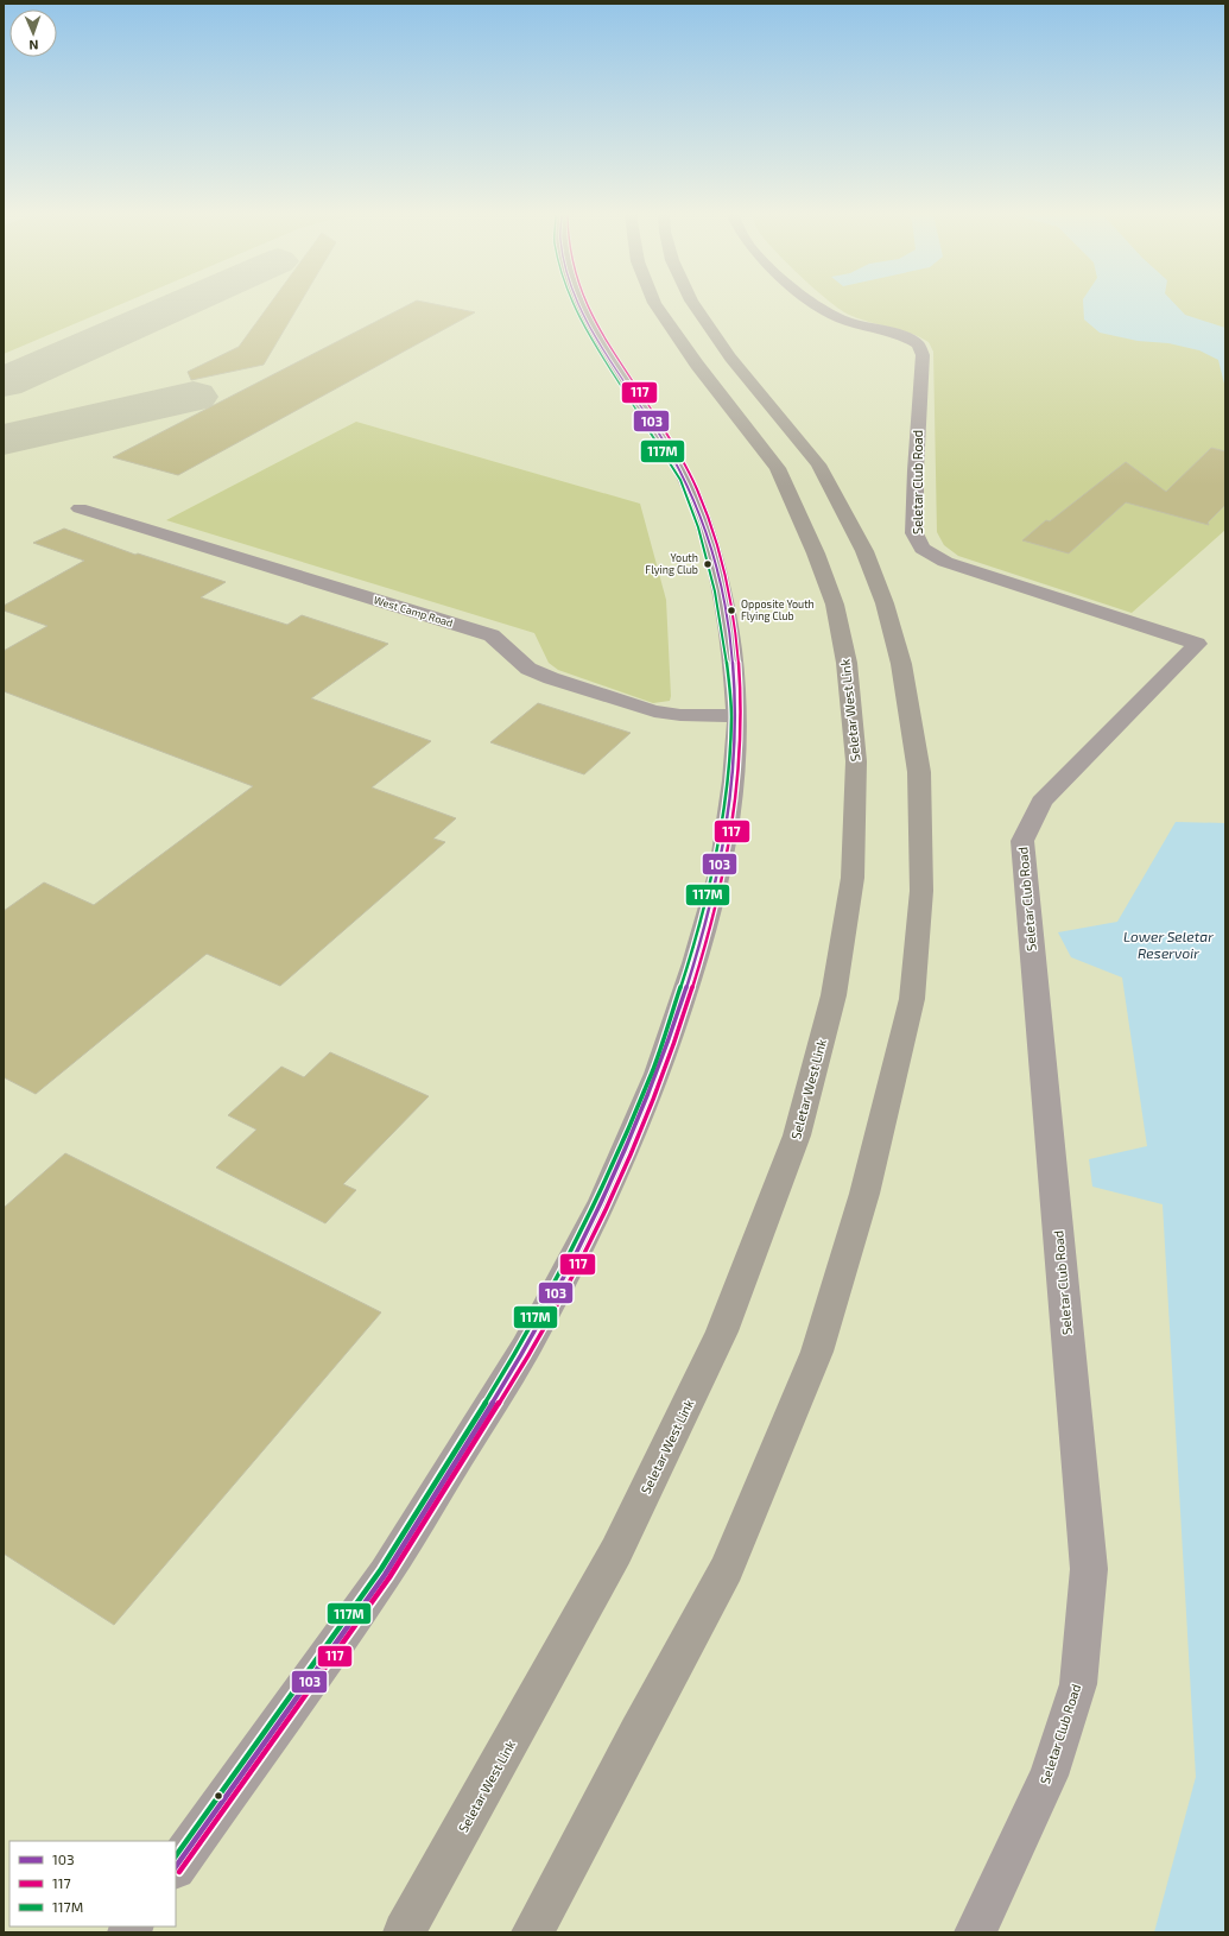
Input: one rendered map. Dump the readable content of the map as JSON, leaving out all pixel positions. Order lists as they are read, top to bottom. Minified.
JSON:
{"streets":{"main road":["Seletar West Link"],"street":["Seletar Club Road","West Camp Road"]},"water":["Lower Seletar Reservoir"],"places":["Youth Flying Club","Opposite Youth Flying Club"],"lines":["transit line 103","transit line 117","transit line 117M"],"legend":["103","117","117M"],"north":"bottom"}
